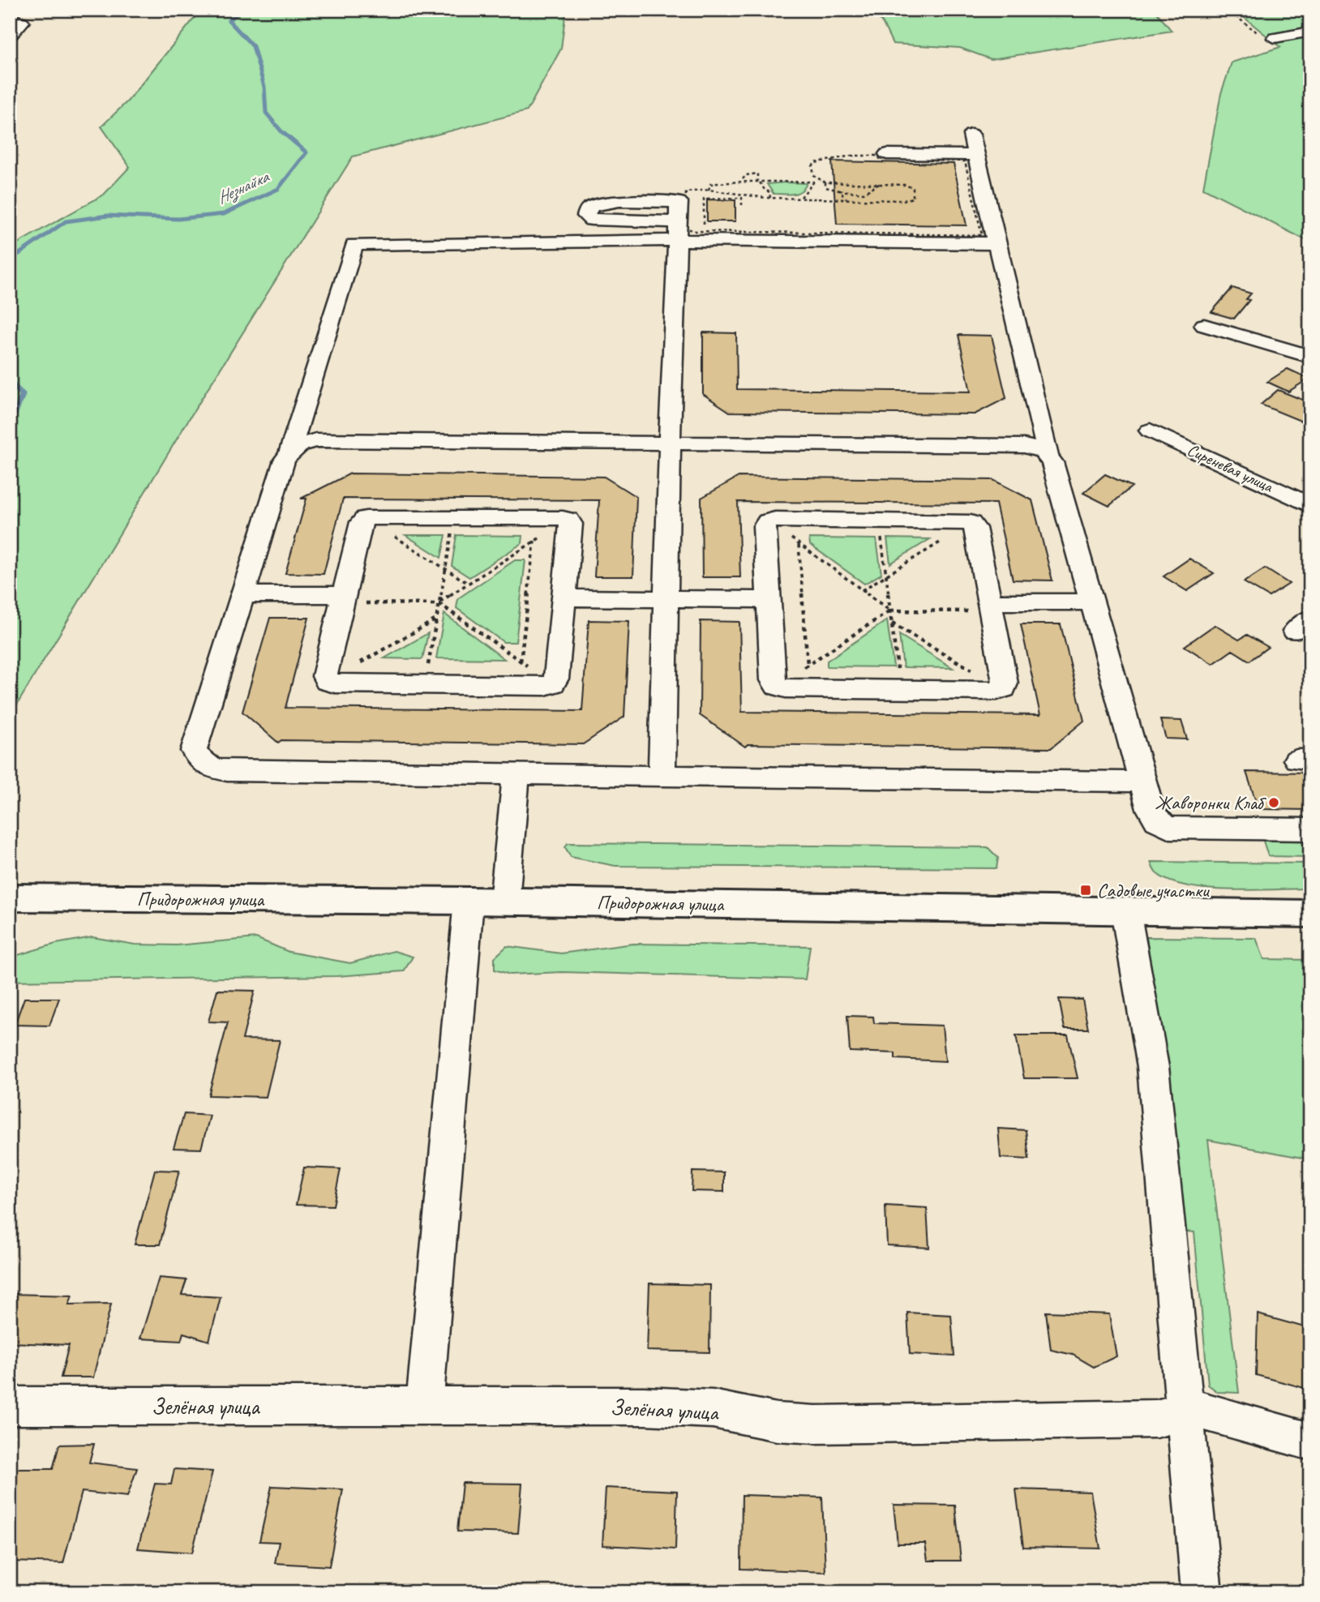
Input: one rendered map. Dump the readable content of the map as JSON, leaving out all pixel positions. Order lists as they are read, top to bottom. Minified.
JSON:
{"streets":{"main road":["Придорожная улица"],"street":["Сиреневая улица","Зелёная улица"]},"water":["Незнайка"],"places":{"other":["Жаворонки Клаб"],"transit":["Садовые участки"]}}
